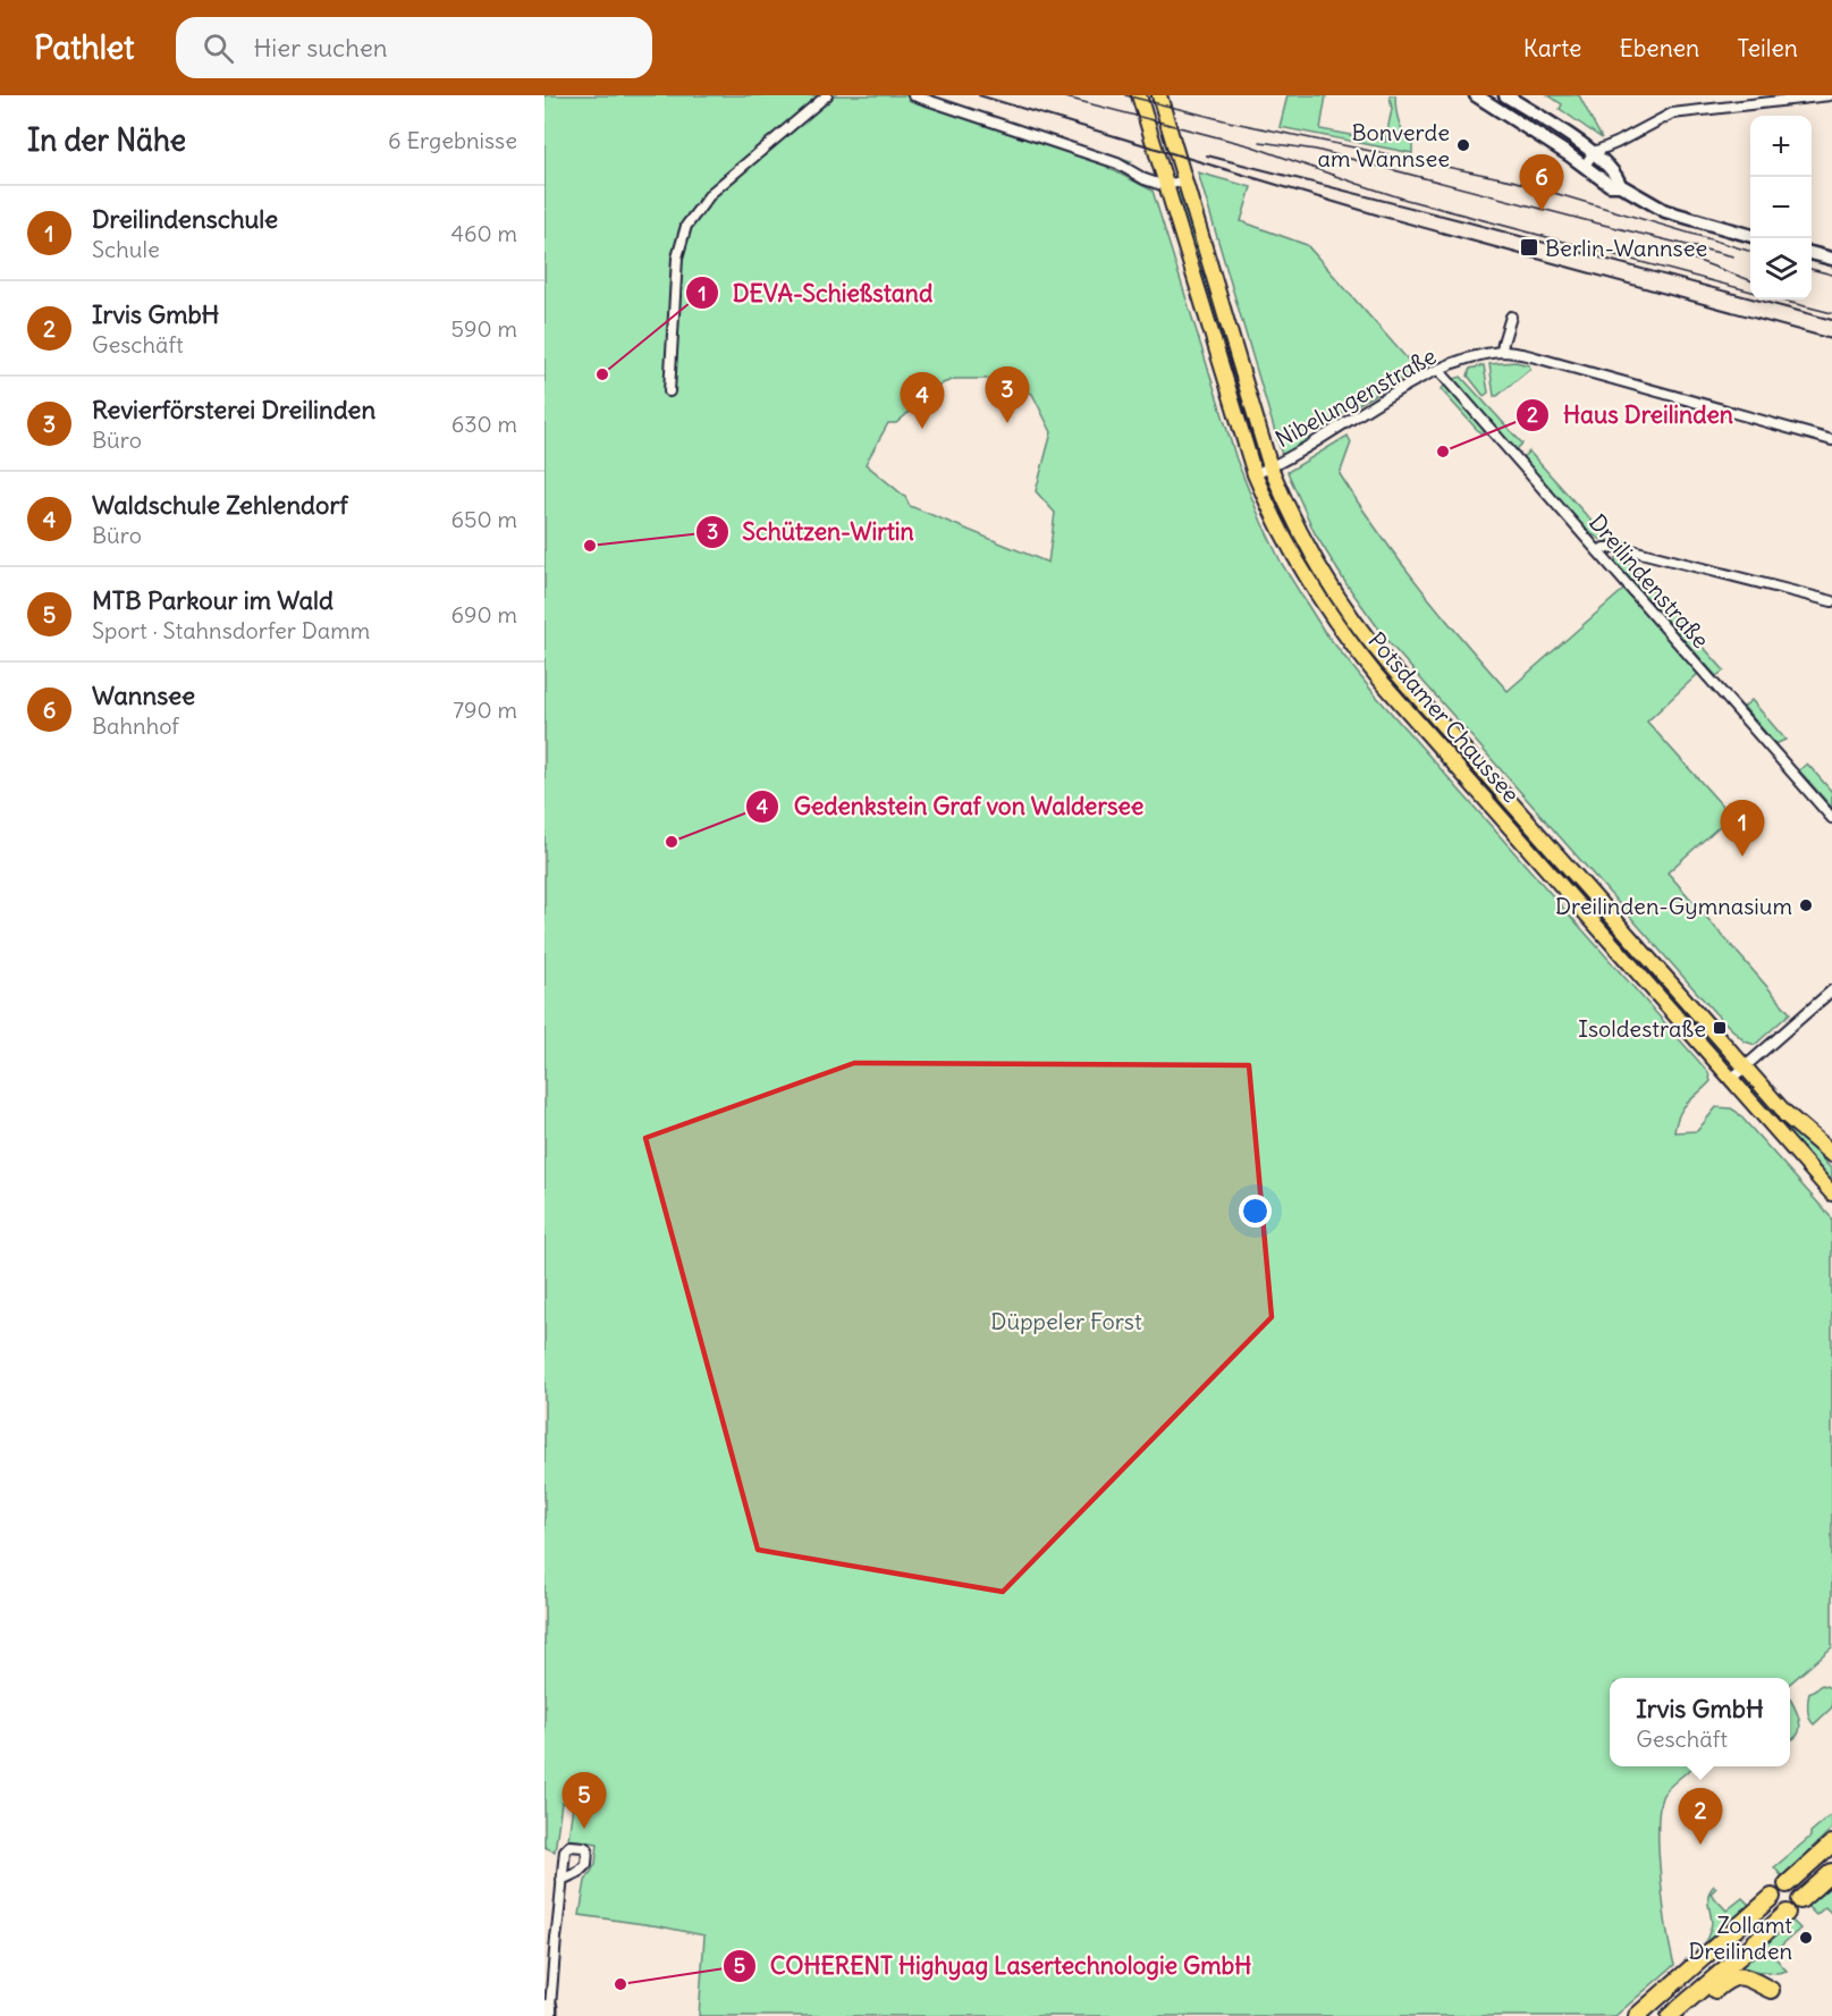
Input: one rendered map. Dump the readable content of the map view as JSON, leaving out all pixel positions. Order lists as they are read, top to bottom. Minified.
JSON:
{"streets":{"main road":["Potsdamer Chaussee"],"street":["Nibelungenstraße","Dreilindenstraße"]},"crossings":[["Nibelungenstraße","Dreilindenstraße"],["Nibelungenstraße","Potsdamer Chaussee"]],"parks":["Düppeler Forst"],"places":{"other":["Bonverde am Wannsee","DEVA-Schießstand","Haus Dreilinden","Schützen-Wirtin","Gedenkstein Graf von Waldersee","Dreilinden-Gymnasium","Zollamt Dreilinden","COHERENT Highyag Lasertechnologie GmbH"],"transit":["Berlin-Wannsee","Isoldestraße"]},"page":{"header":"Pathlet","search":"Hier suchen","nav":["Karte","Ebenen","Teilen"],"heading":["In der Nähe","6 Ergebnisse"],"map_buttons":["+","−"],"pins":["6","3","4","1","5","2"],"list":[{"mark":"1","name":"Dreilindenschule","note":"Schule","value":"460 m"},{"mark":"2","name":"Irvis GmbH","note":"Geschäft","value":"590 m"},{"mark":"3","name":"Revierförsterei Dreilinden","note":"Büro","value":"630 m"},{"mark":"4","name":"Waldschule Zehlendorf","note":"Büro","value":"650 m"},{"mark":"5","name":"MTB Parkour im Wald","note":"Sport · Stahnsdorfer Damm","value":"690 m"},{"mark":"6","name":"Wannsee","note":"Bahnhof","value":"790 m"}],"popup":["Irvis GmbH","Geschäft"]}}
